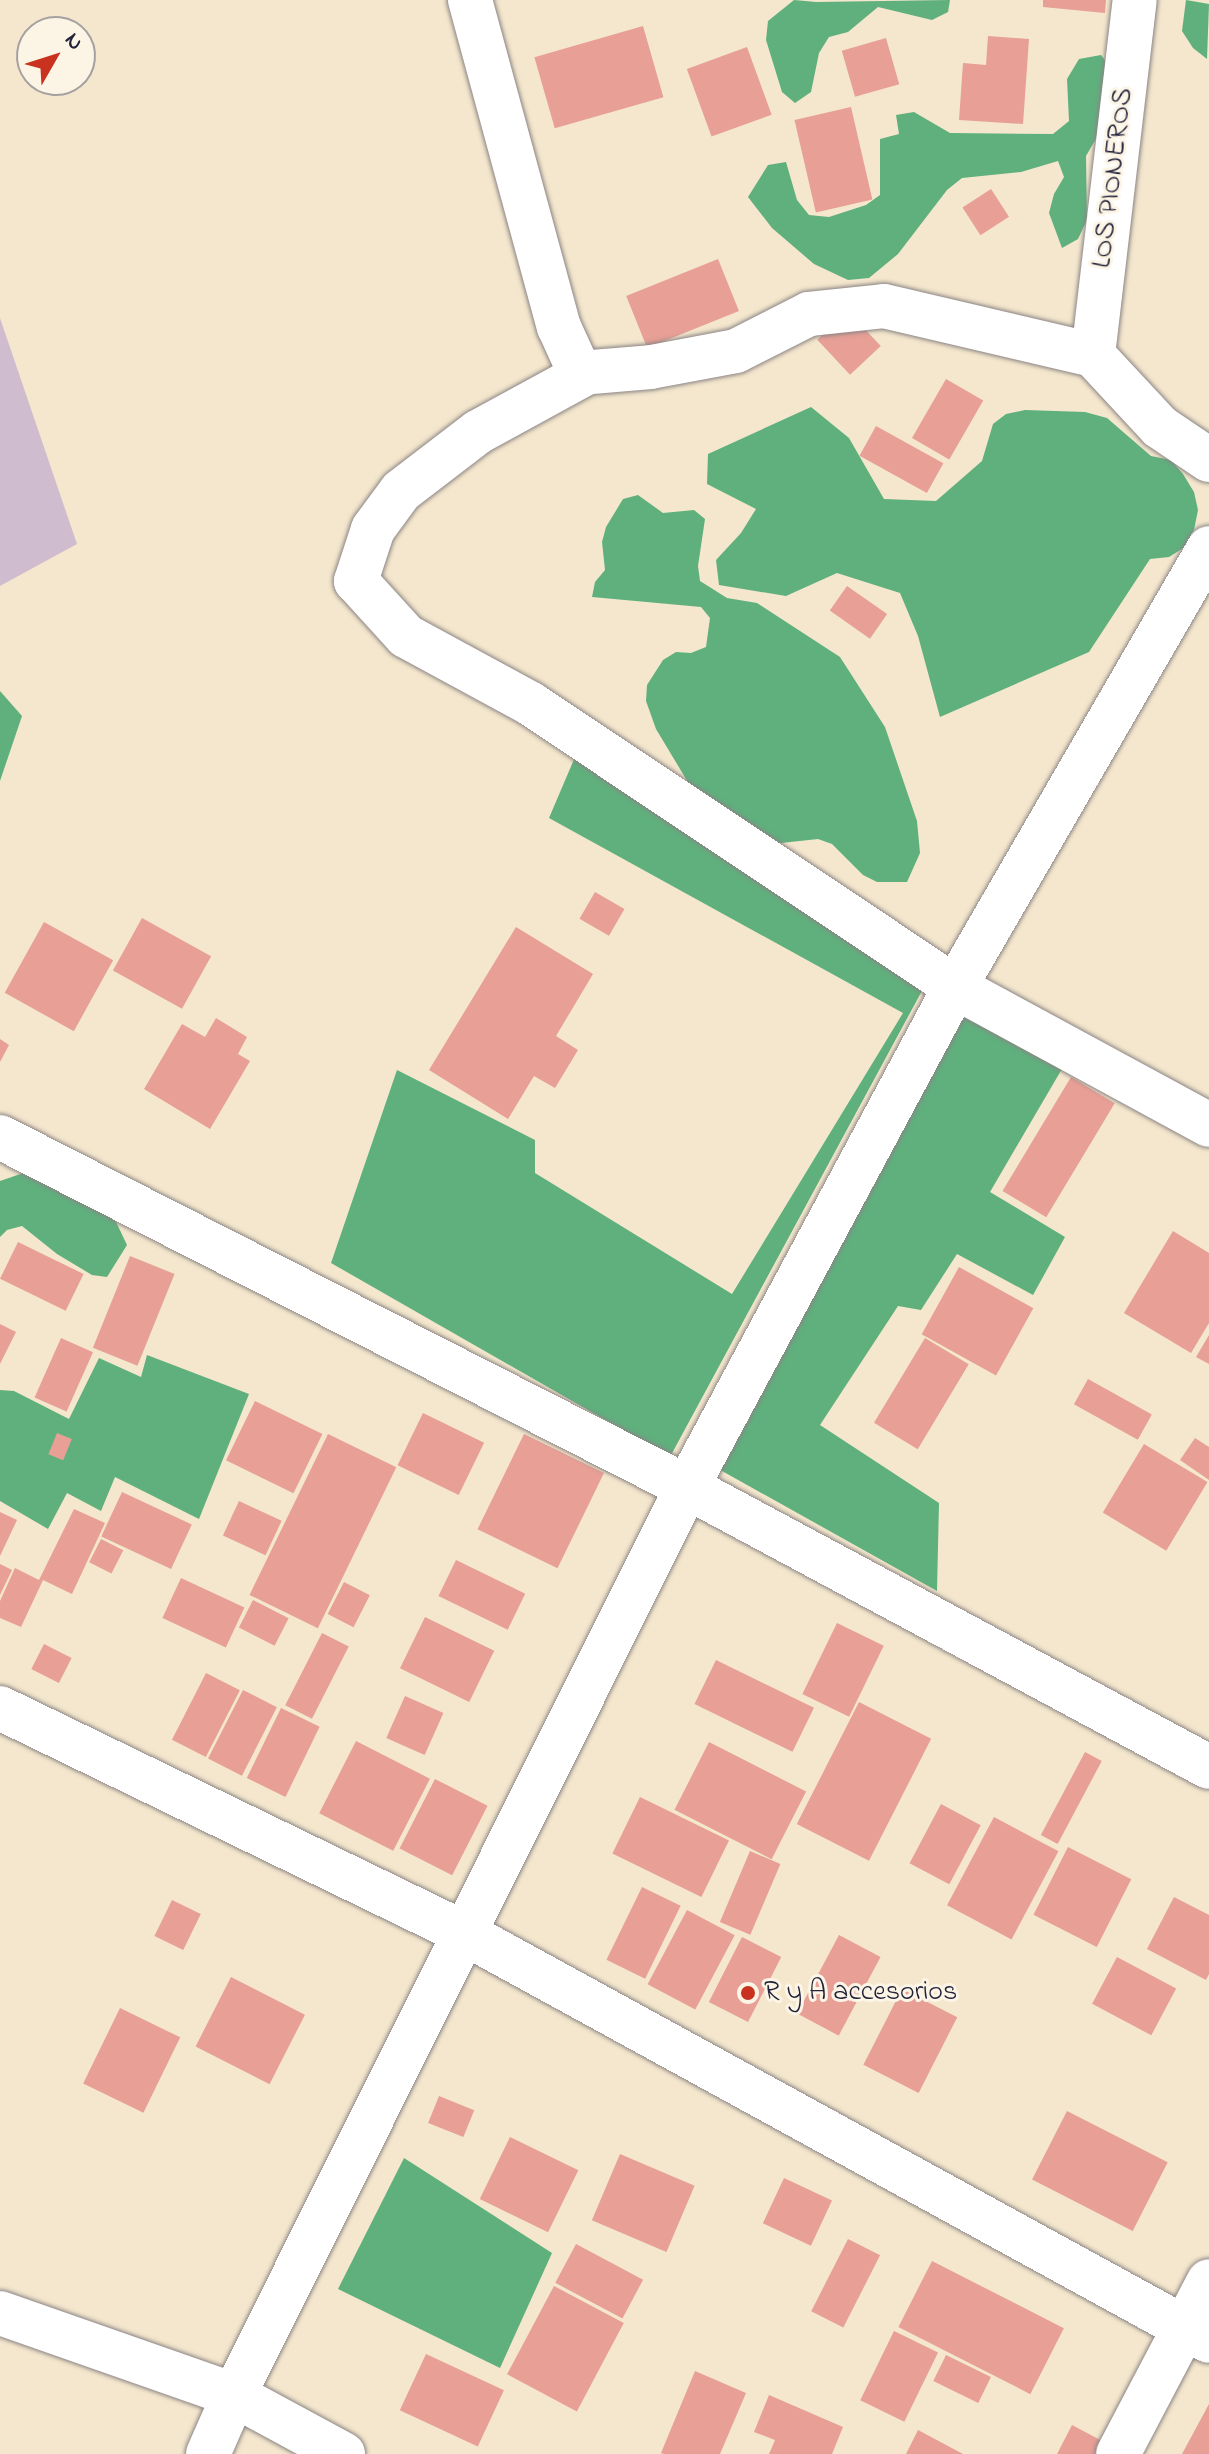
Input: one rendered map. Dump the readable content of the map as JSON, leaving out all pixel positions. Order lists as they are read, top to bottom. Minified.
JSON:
{"streets":{"street":["LOS PIONEROS"]},"places":["R y A accesorios"],"north":"top right"}
